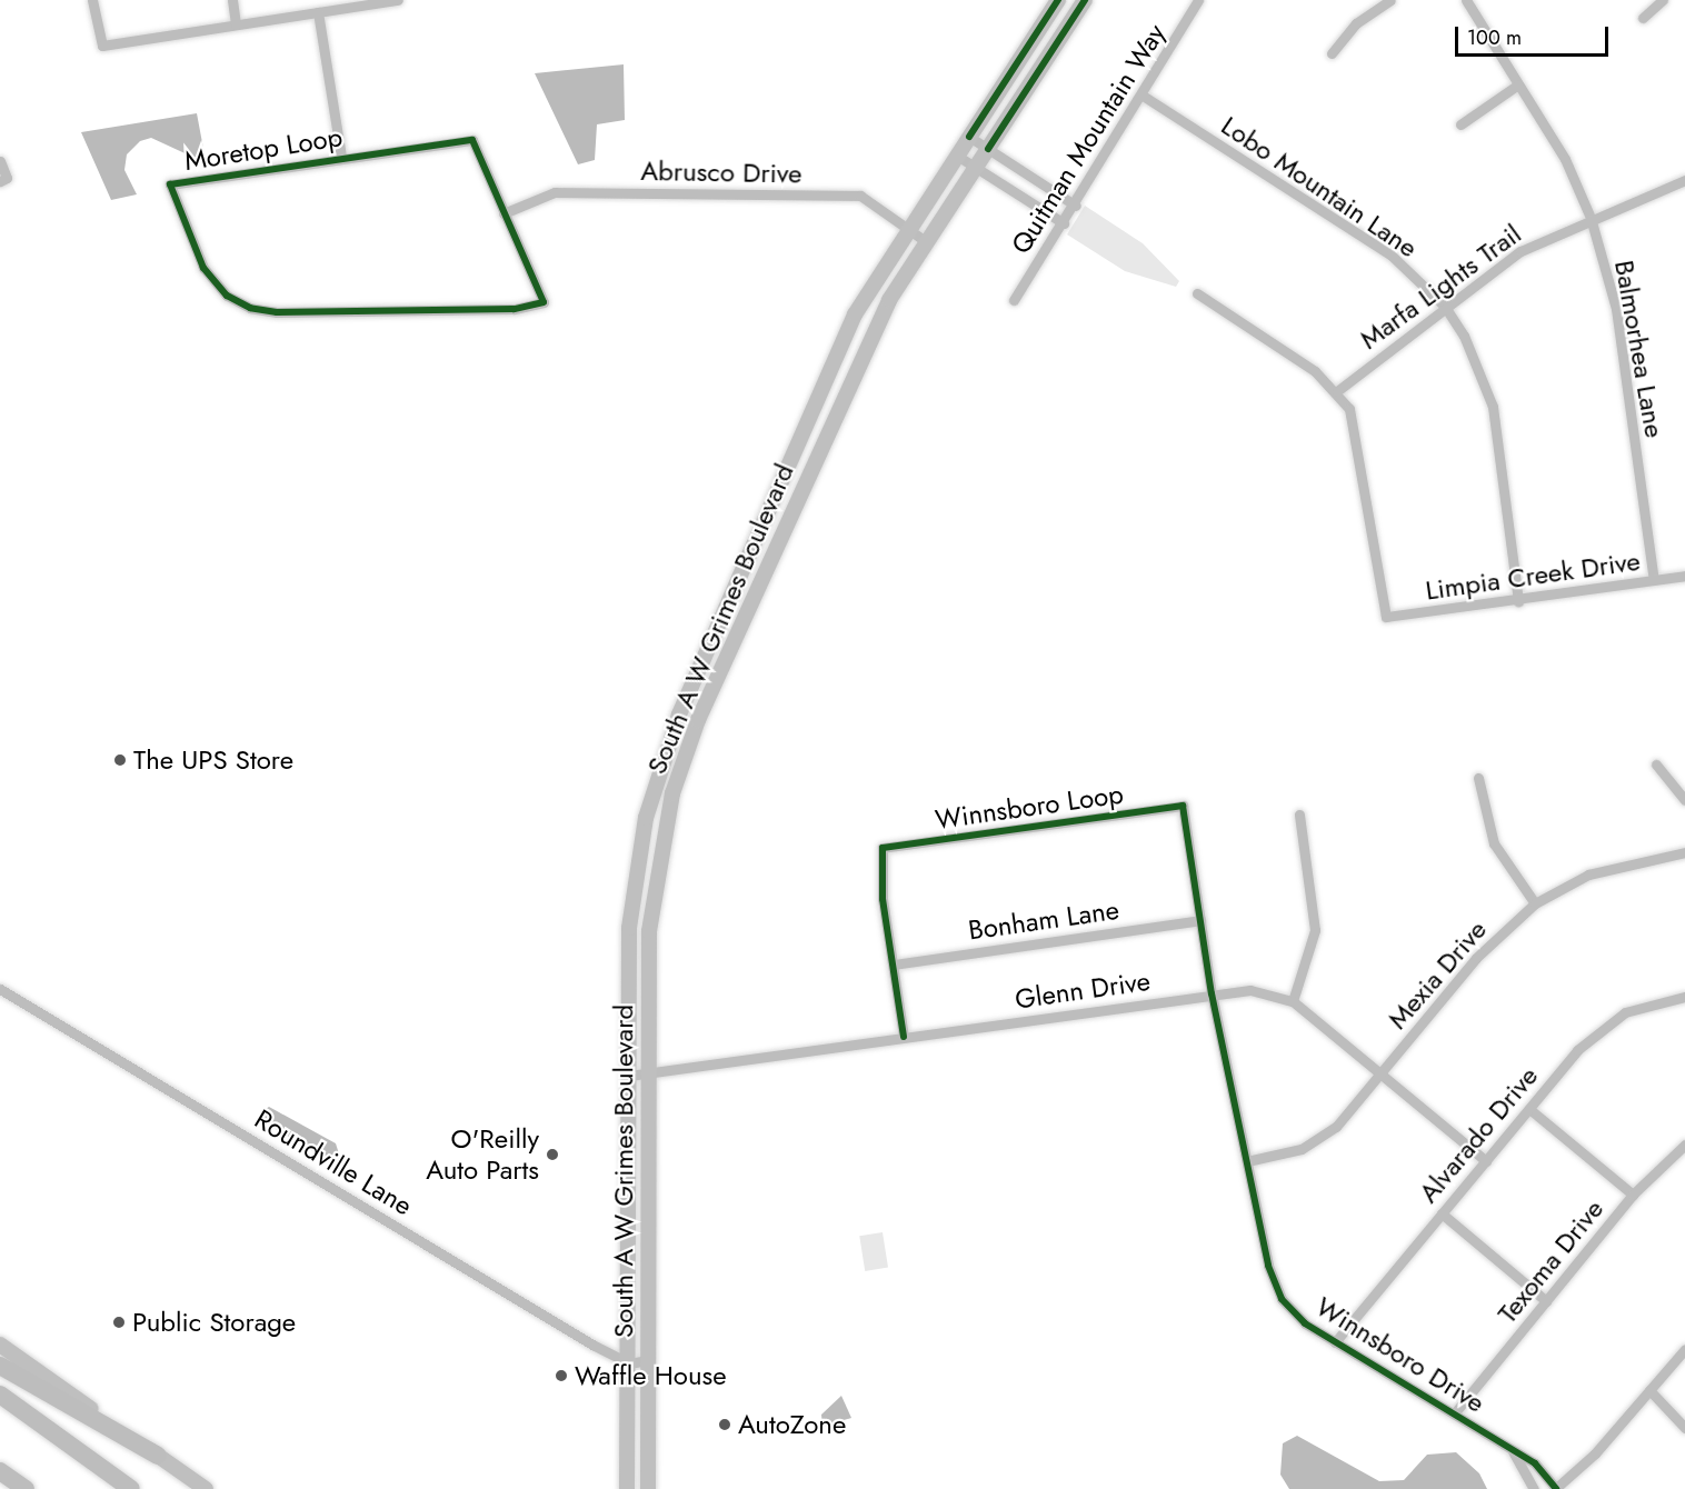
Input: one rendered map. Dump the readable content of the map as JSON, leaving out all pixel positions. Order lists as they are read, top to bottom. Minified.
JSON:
{"streets":{"main road":["South A W Grimes Boulevard"],"street":["Quitman Mountain Way","Moretop Loop","Abrusco Drive","Lobo Mountain Lane","Marfa Lights Trail","Balmorhea Lane","Limpia Creek Drive","Winnsboro Loop","Bonham Lane","Mexia Drive","Glenn Drive","Alvarado Drive","Roundville Lane","Texoma Drive","Winnsboro Drive"]},"crossings":[["Quitman Mountain Way","Lobo Mountain Lane"],["Moretop Loop","Abrusco Drive"],["Abrusco Drive","South A W Grimes Boulevard"],["Lobo Mountain Lane","Marfa Lights Trail"],["Lobo Mountain Lane","Limpia Creek Drive"],["Marfa Lights Trail","Balmorhea Lane"],["Marfa Lights Trail","Limpia Creek Drive"],["Balmorhea Lane","Limpia Creek Drive"],["South A W Grimes Boulevard","Glenn Drive"],["South A W Grimes Boulevard","Roundville Lane"],["Winnsboro Loop","Bonham Lane"],["Winnsboro Loop","Glenn Drive"],["Winnsboro Loop","Winnsboro Drive"],["Mexia Drive","Glenn Drive"],["Mexia Drive","Winnsboro Drive"],["Glenn Drive","Alvarado Drive"],["Glenn Drive","Winnsboro Drive"],["Alvarado Drive","Winnsboro Drive"],["Texoma Drive","Winnsboro Drive"]],"places":["The UPS Store","O'Reilly Auto Parts","Public Storage","Waffle House","AutoZone"],"scale_bar":"100 m"}
